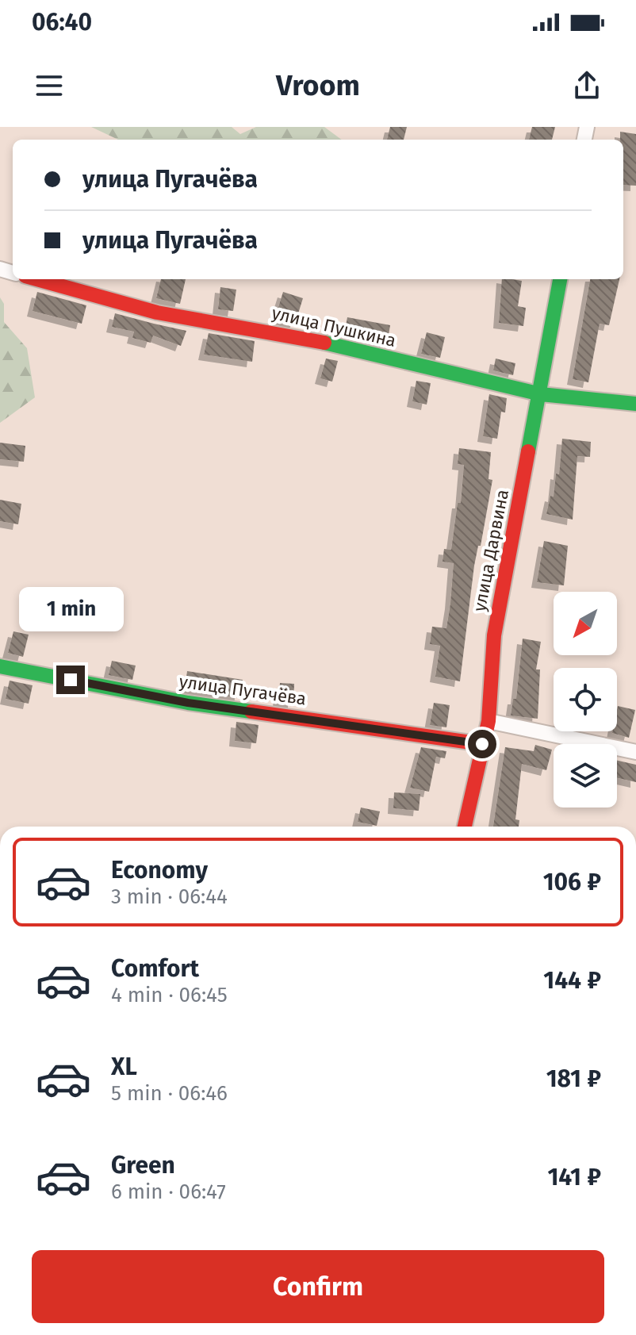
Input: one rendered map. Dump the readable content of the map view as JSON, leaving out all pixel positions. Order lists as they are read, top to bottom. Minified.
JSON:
{"streets":{"street":["улица Пушкина","улица Дарвина","улица Пугачёва"]},"crossings":[["улица Пушкина","улица Дарвина"],["улица Дарвина","улица Пугачёва"]],"north":"bottom left","page":{"status":"06:40","header":"Vroom","banner":["улица Пугачёва","улица Пугачёва"],"bubble":"1 min","list":[{"name":"Economy","note":"3 min · 06:44","value":"106 ₽"},{"name":"Comfort","note":"4 min · 06:45","value":"144 ₽"},{"name":"XL","note":"5 min · 06:46","value":"181 ₽"},{"name":"Green","note":"6 min · 06:47","value":"141 ₽"}],"buttons":"Confirm"}}
